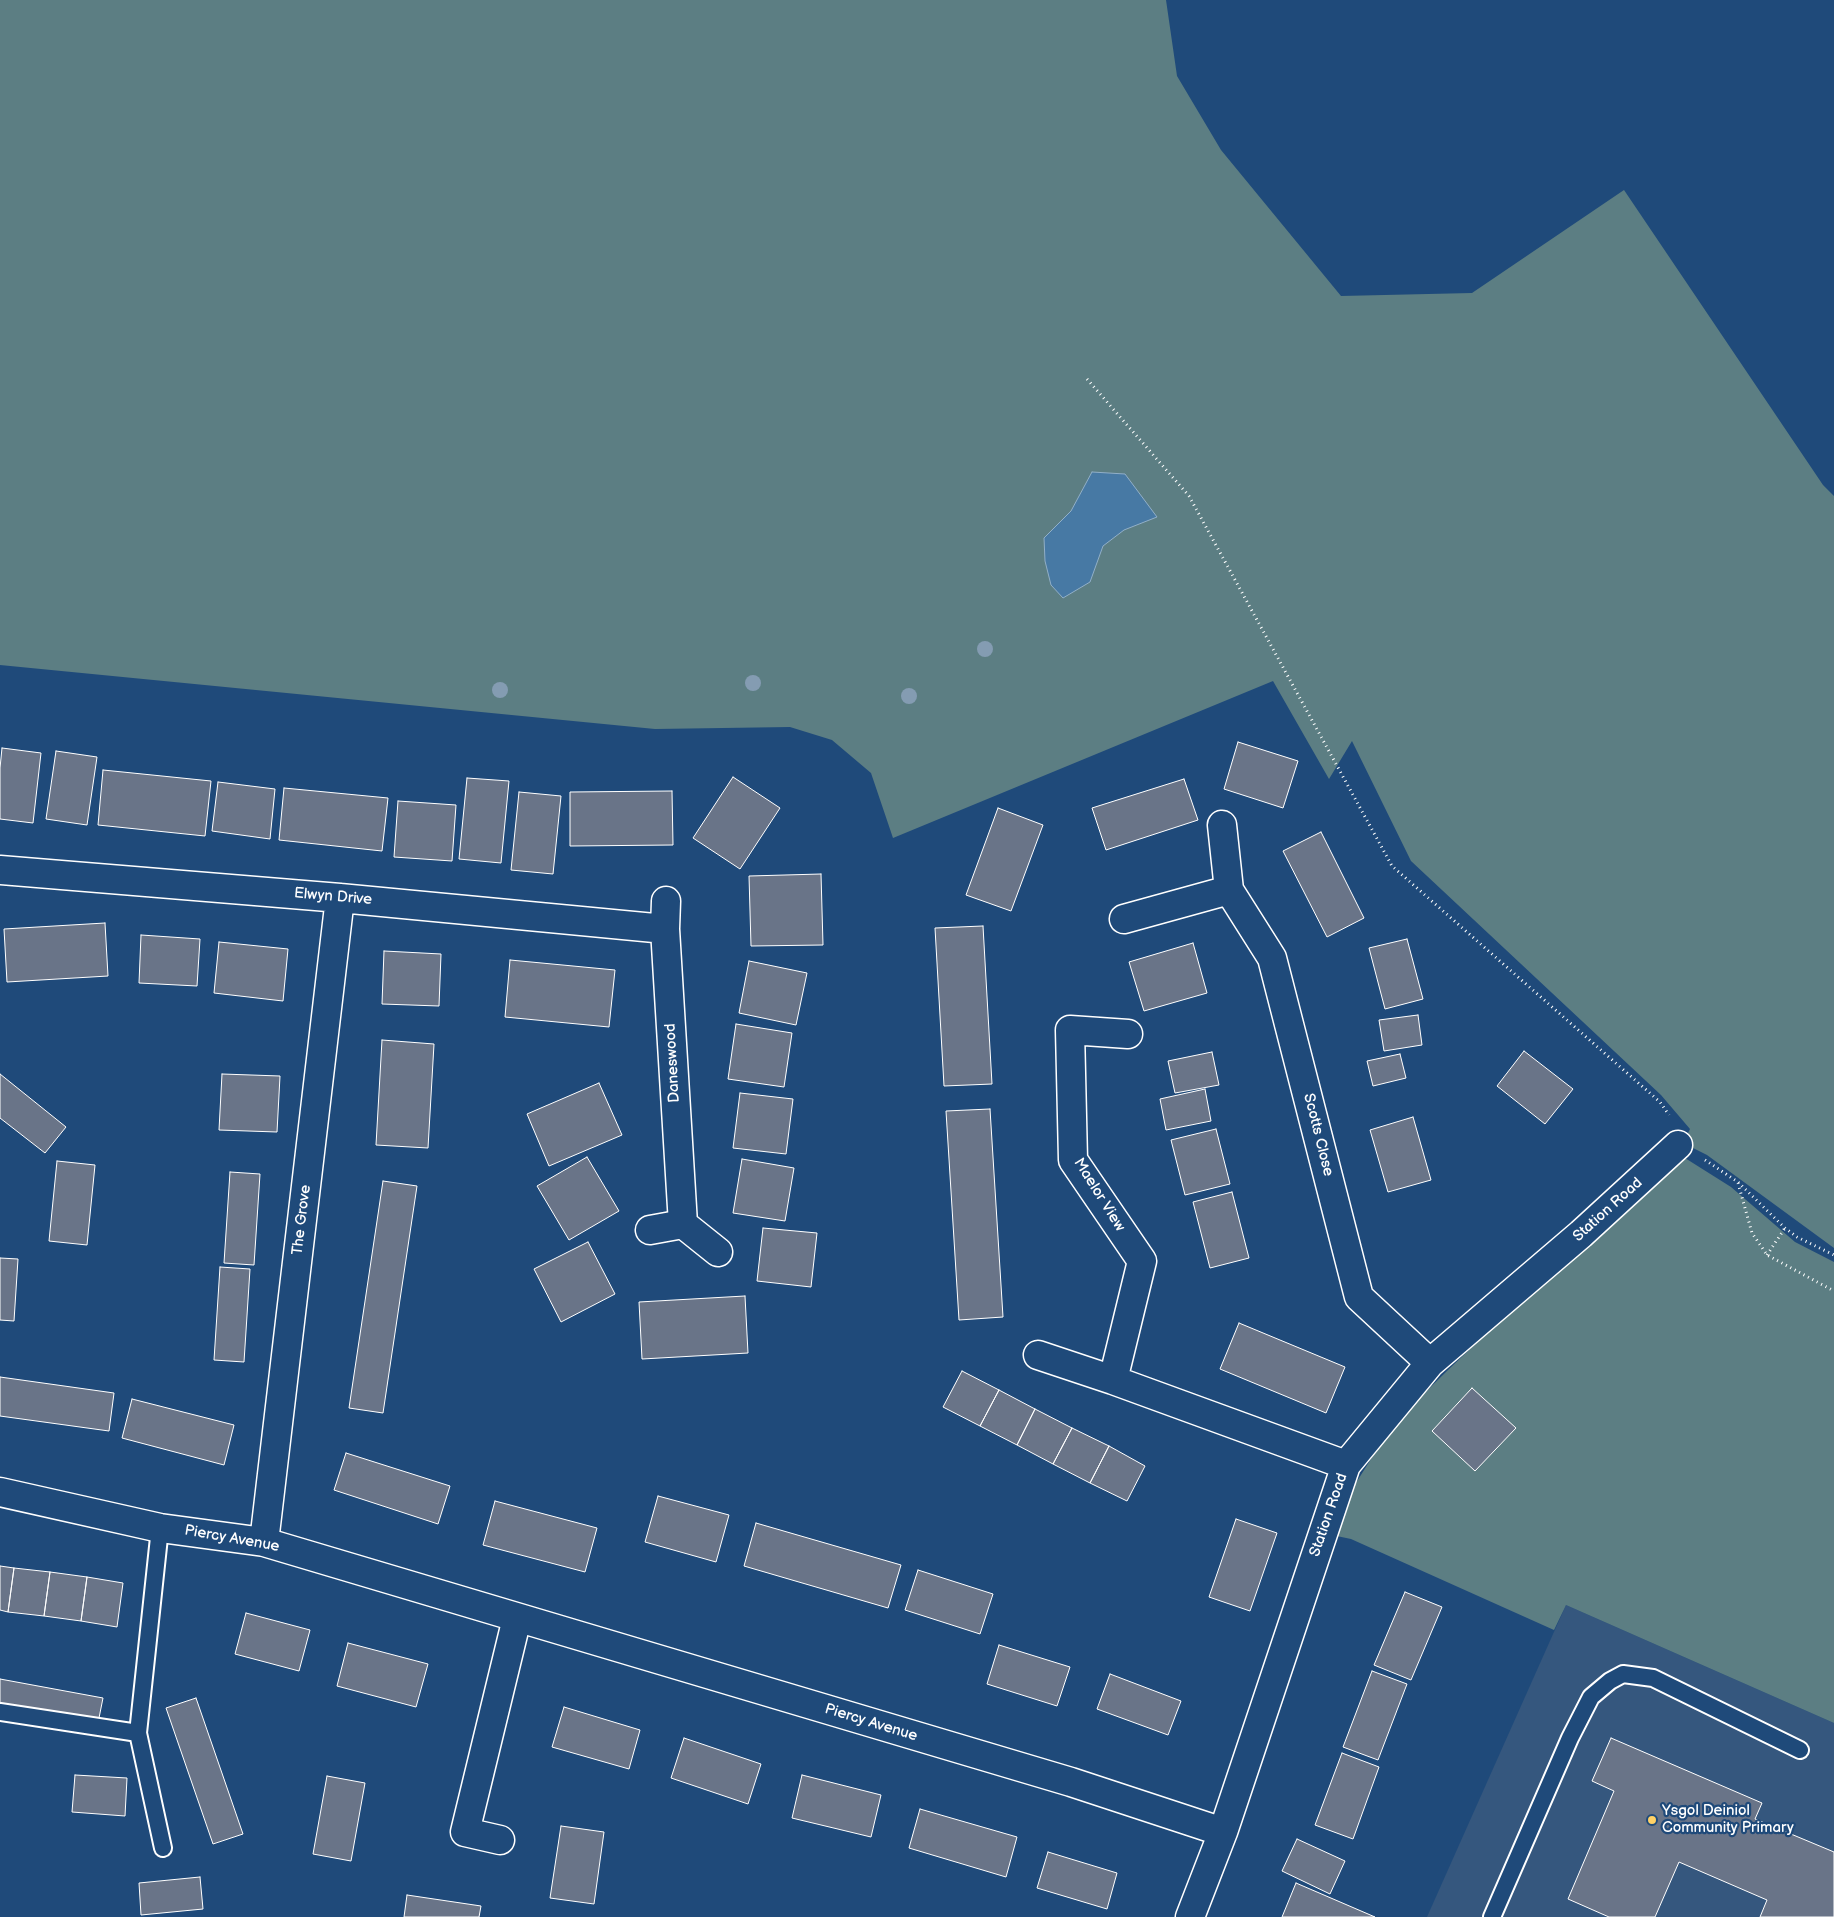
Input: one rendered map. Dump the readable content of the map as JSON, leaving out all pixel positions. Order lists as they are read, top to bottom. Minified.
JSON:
{"streets":{"street":["Elwyn Drive","Daneswood","Scotts Close","Maelor View","Station Road","The Grove","Piercy Avenue"]},"crossings":[["Elwyn Drive","Daneswood"],["Elwyn Drive","The Grove"],["Scotts Close","Station Road"],["Station Road","Piercy Avenue"],["The Grove","Piercy Avenue"]],"places":["Ysgol Deiniol Community Primary"]}
